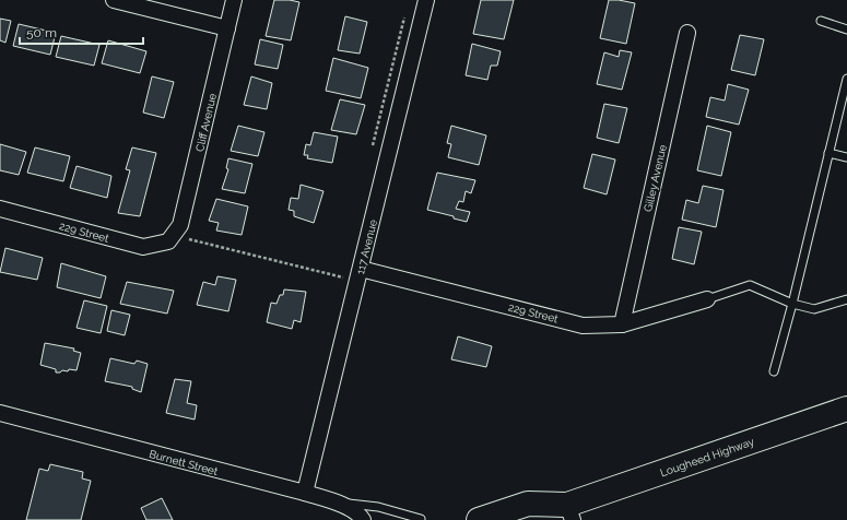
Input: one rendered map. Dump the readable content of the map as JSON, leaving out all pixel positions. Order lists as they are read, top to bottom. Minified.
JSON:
{"streets":{"main road":["Lougheed Highway"],"street":["Cliff Avenue","Gilley Avenue","229 Street","117 Avenue","Burnett Street"]},"crossings":[["Cliff Avenue","229 Street"],["Gilley Avenue","229 Street"],["229 Street","117 Avenue"],["117 Avenue","Burnett Street"]],"scale_bar":"50 m"}
